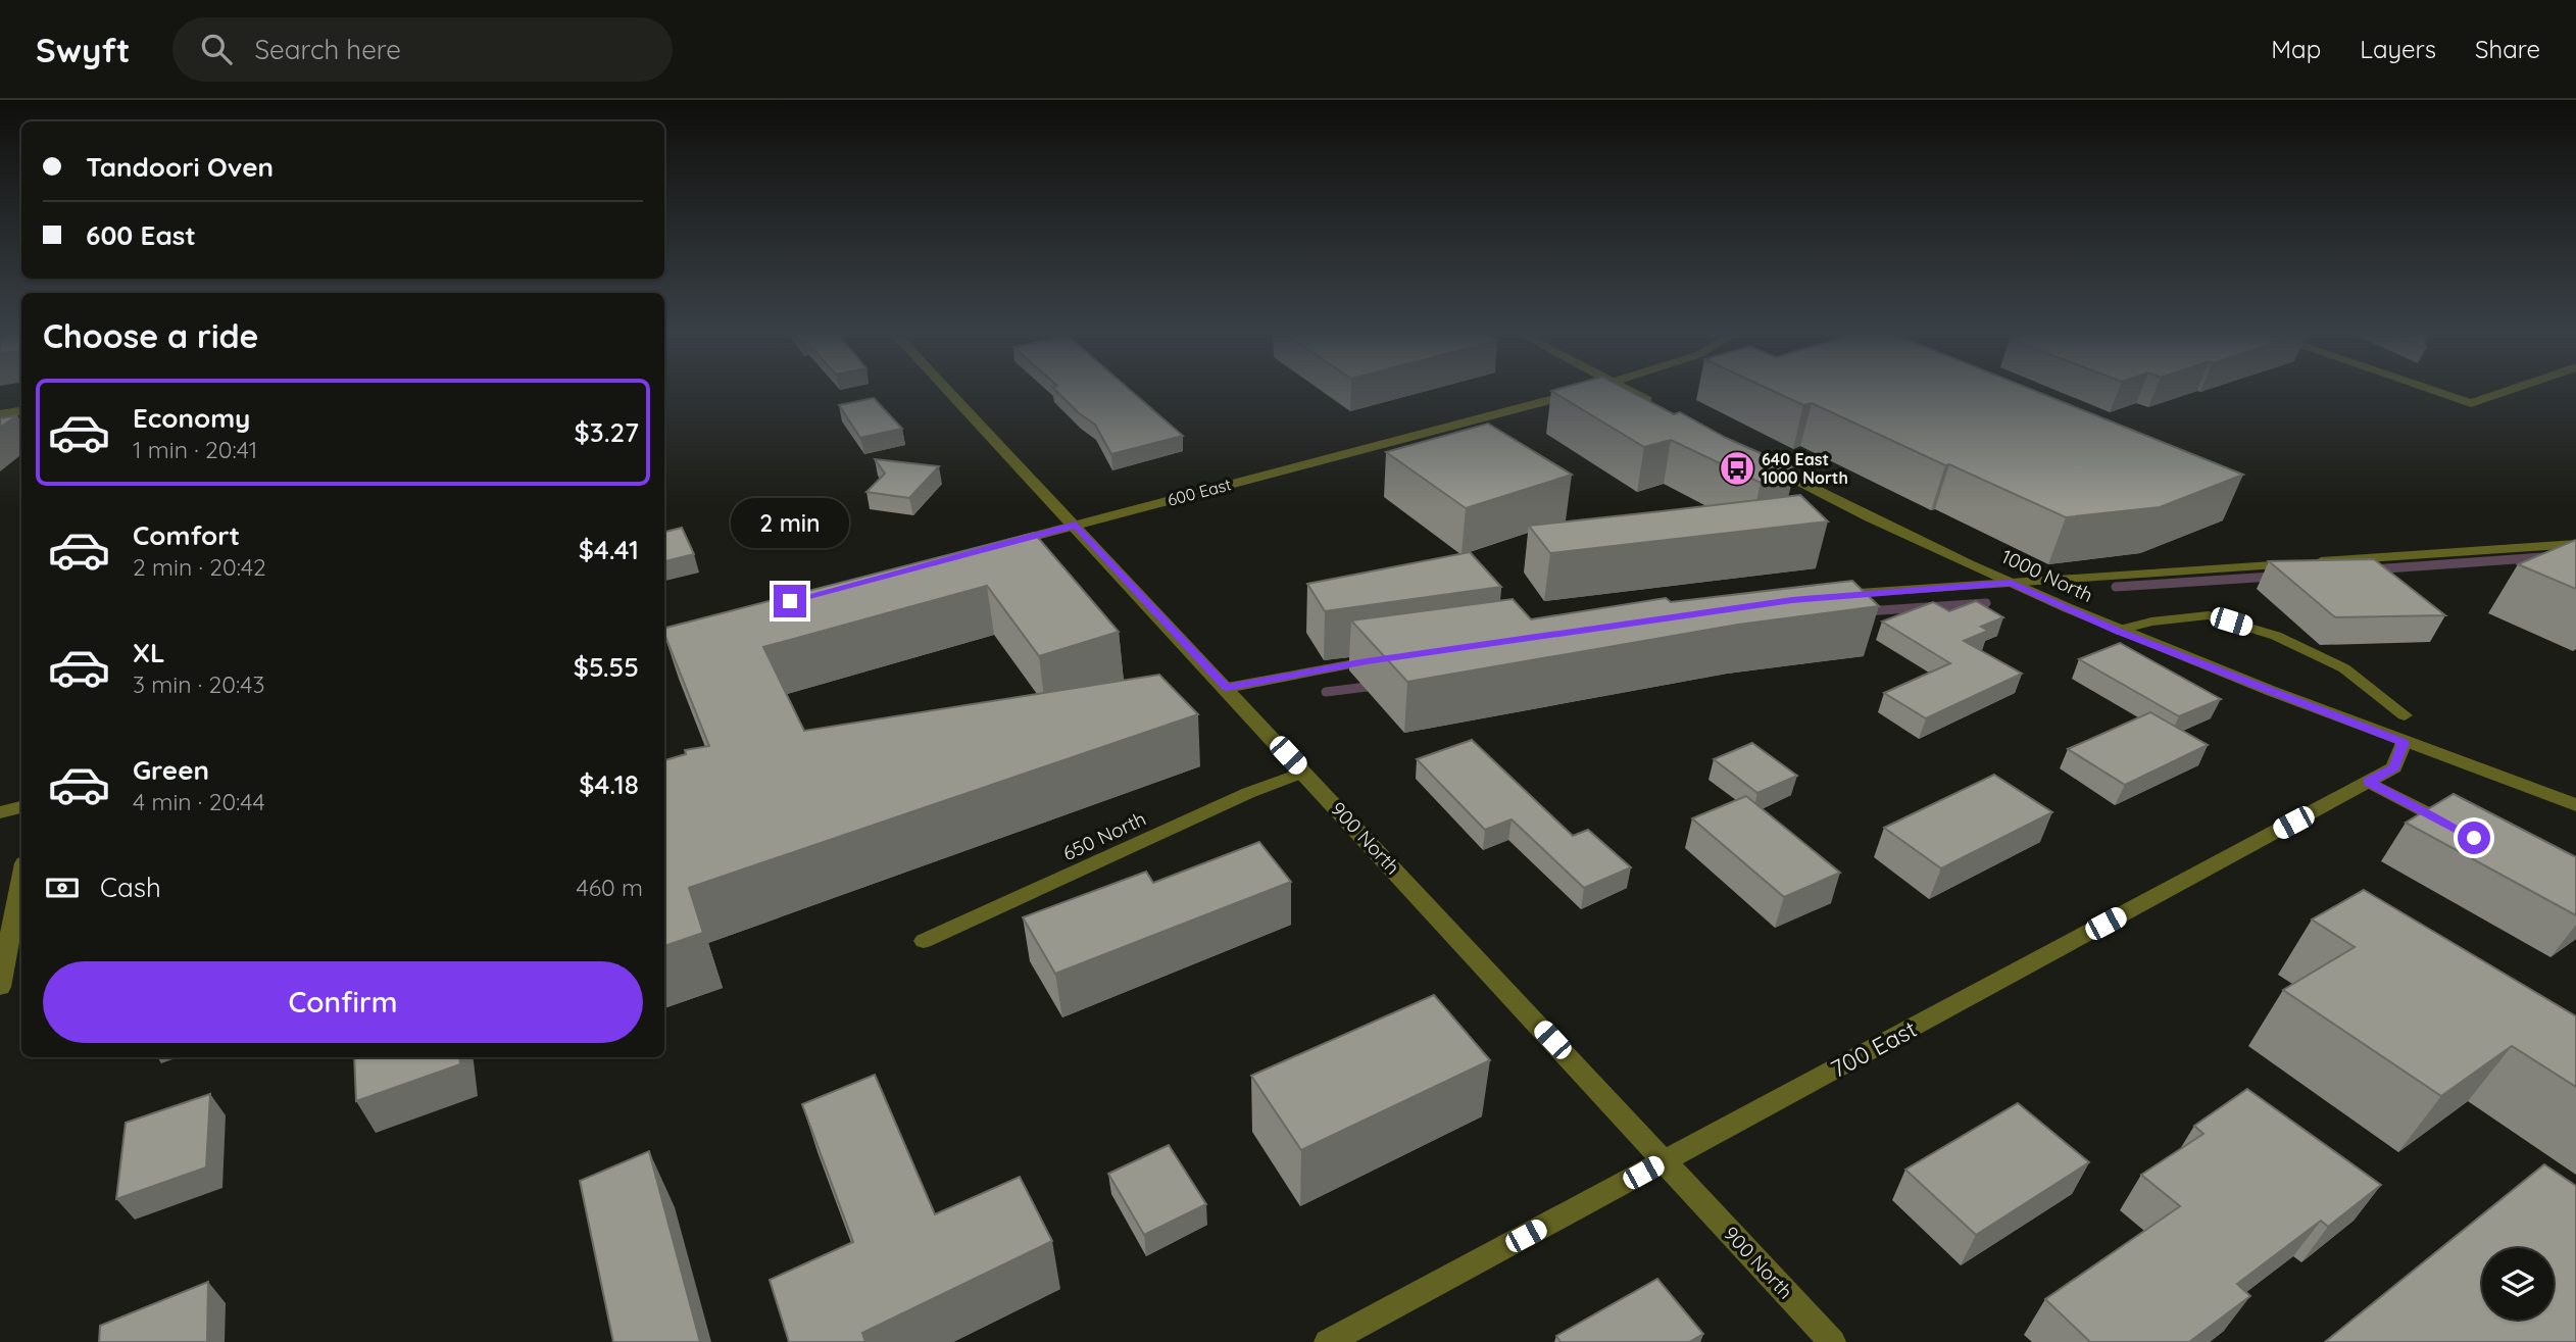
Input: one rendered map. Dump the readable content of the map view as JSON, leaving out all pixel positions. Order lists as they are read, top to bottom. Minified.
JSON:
{"streets":{"street":["600 East","1000 North","900 North","700 East"],"lane":["650 North"]},"crossings":[["600 East","900 North"],["1000 North","700 East"],["650 North","900 North"],["900 North","700 East"]],"places":{"bus stop":["640 East 1000 North"]},"page":{"header":"Swyft","search":"Search here","nav":["Map","Layers","Share"],"banner":["Tandoori Oven","600 East"],"heading":"Choose a ride","list":[{"name":"Economy","note":"1 min · 20:41","value":"$3.27"},{"name":"Comfort","note":"2 min · 20:42","value":"$4.41"},{"name":"XL","note":"3 min · 20:43","value":"$5.55"},{"name":"Green","note":"4 min · 20:44","value":"$4.18"}],"bubble":"2 min","pay":["Cash","460 m"],"buttons":"Confirm"}}
